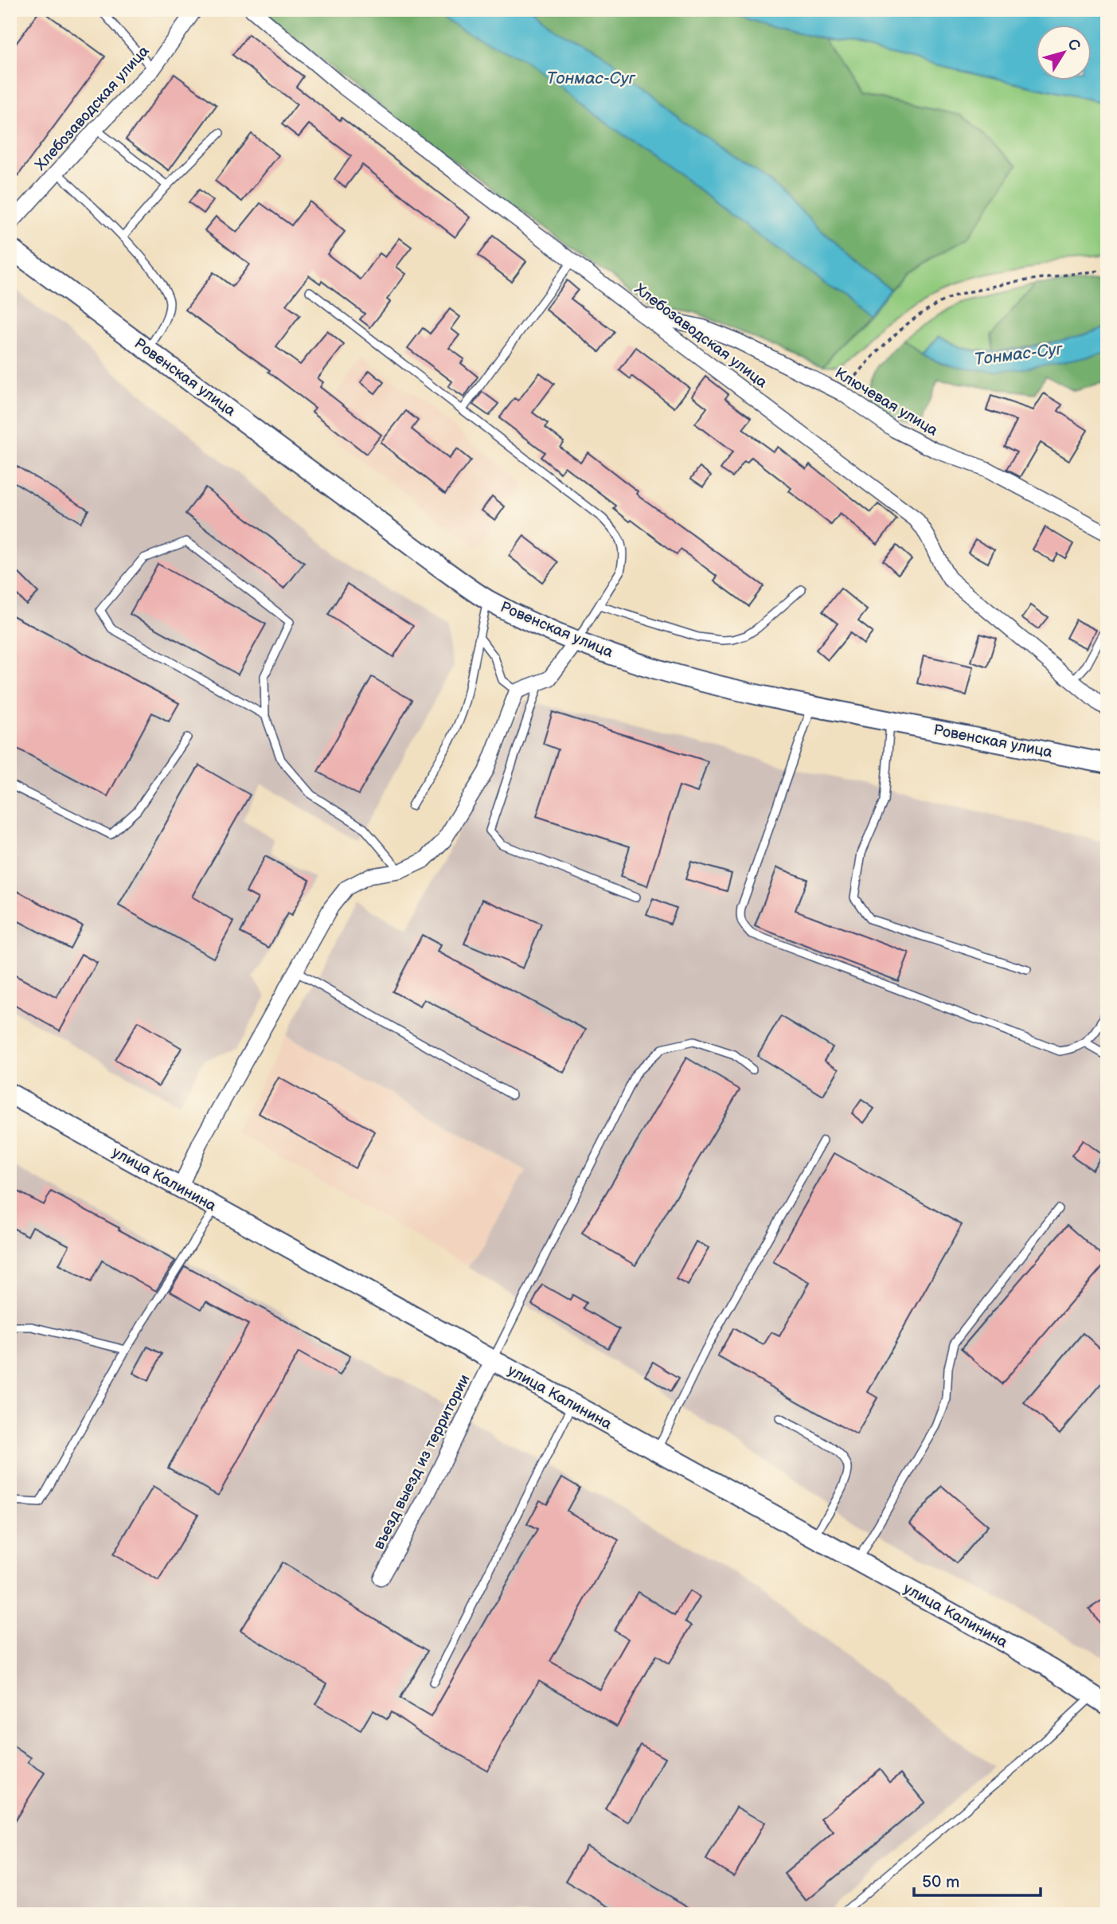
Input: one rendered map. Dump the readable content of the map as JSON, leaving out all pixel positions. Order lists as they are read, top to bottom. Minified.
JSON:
{"streets":{"main road":["Ровенская улица","улица Калинина"],"street":["Хлебозаводская улица","Ключевая улица","въезд выезд из территории"]},"crossings":[["Хлебозаводская улица","Ключевая улица"],["улица Калинина","въезд выезд из территории"]],"water":["Тонмас-Суг"],"scale_bar":"50 m","north":"top right"}
